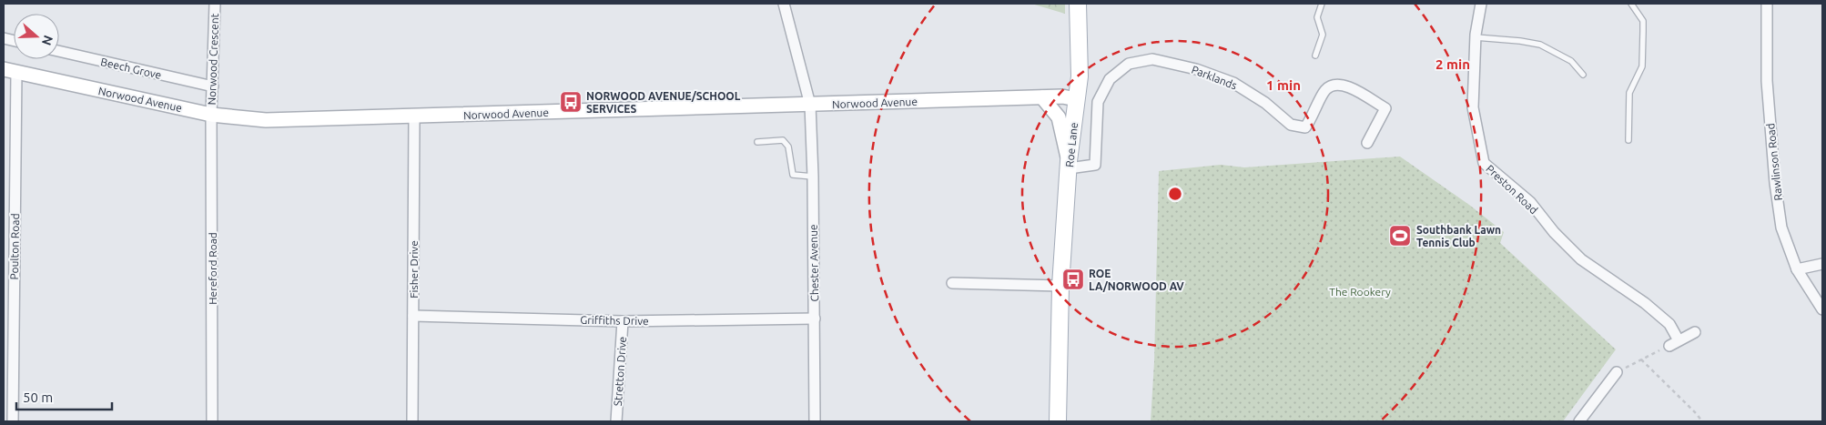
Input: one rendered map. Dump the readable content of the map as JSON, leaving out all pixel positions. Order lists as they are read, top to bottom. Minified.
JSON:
{"streets":{"main road":["Norwood Avenue","Roe Lane"],"street":["Norwood Crescent","Beech Grove","Parklands","Rawlinson Road","Preston Road","Poulton Road","Chester Avenue","Hereford Road","Fisher Drive","Griffiths Drive","Stretton Drive"]},"crossings":[["Norwood Crescent","Beech Grove"],["Norwood Crescent","Norwood Avenue"],["Norwood Crescent","Hereford Road"],["Parklands","Roe Lane"],["Norwood Avenue","Roe Lane"],["Norwood Avenue","Poulton Road"],["Norwood Avenue","Chester Avenue"],["Norwood Avenue","Hereford Road"],["Norwood Avenue","Fisher Drive"],["Chester Avenue","Griffiths Drive"],["Fisher Drive","Griffiths Drive"],["Griffiths Drive","Stretton Drive"]],"parks":["The Rookery"],"places":{"bus stop":["NORWOOD AVENUE/SCHOOL SERVICES","ROE LA/NORWOOD AV"],"sports":["Southbank Lawn Tennis Club"]},"scale_bar":"50 m","north":"right","rings":["2 min","1 min"]}
